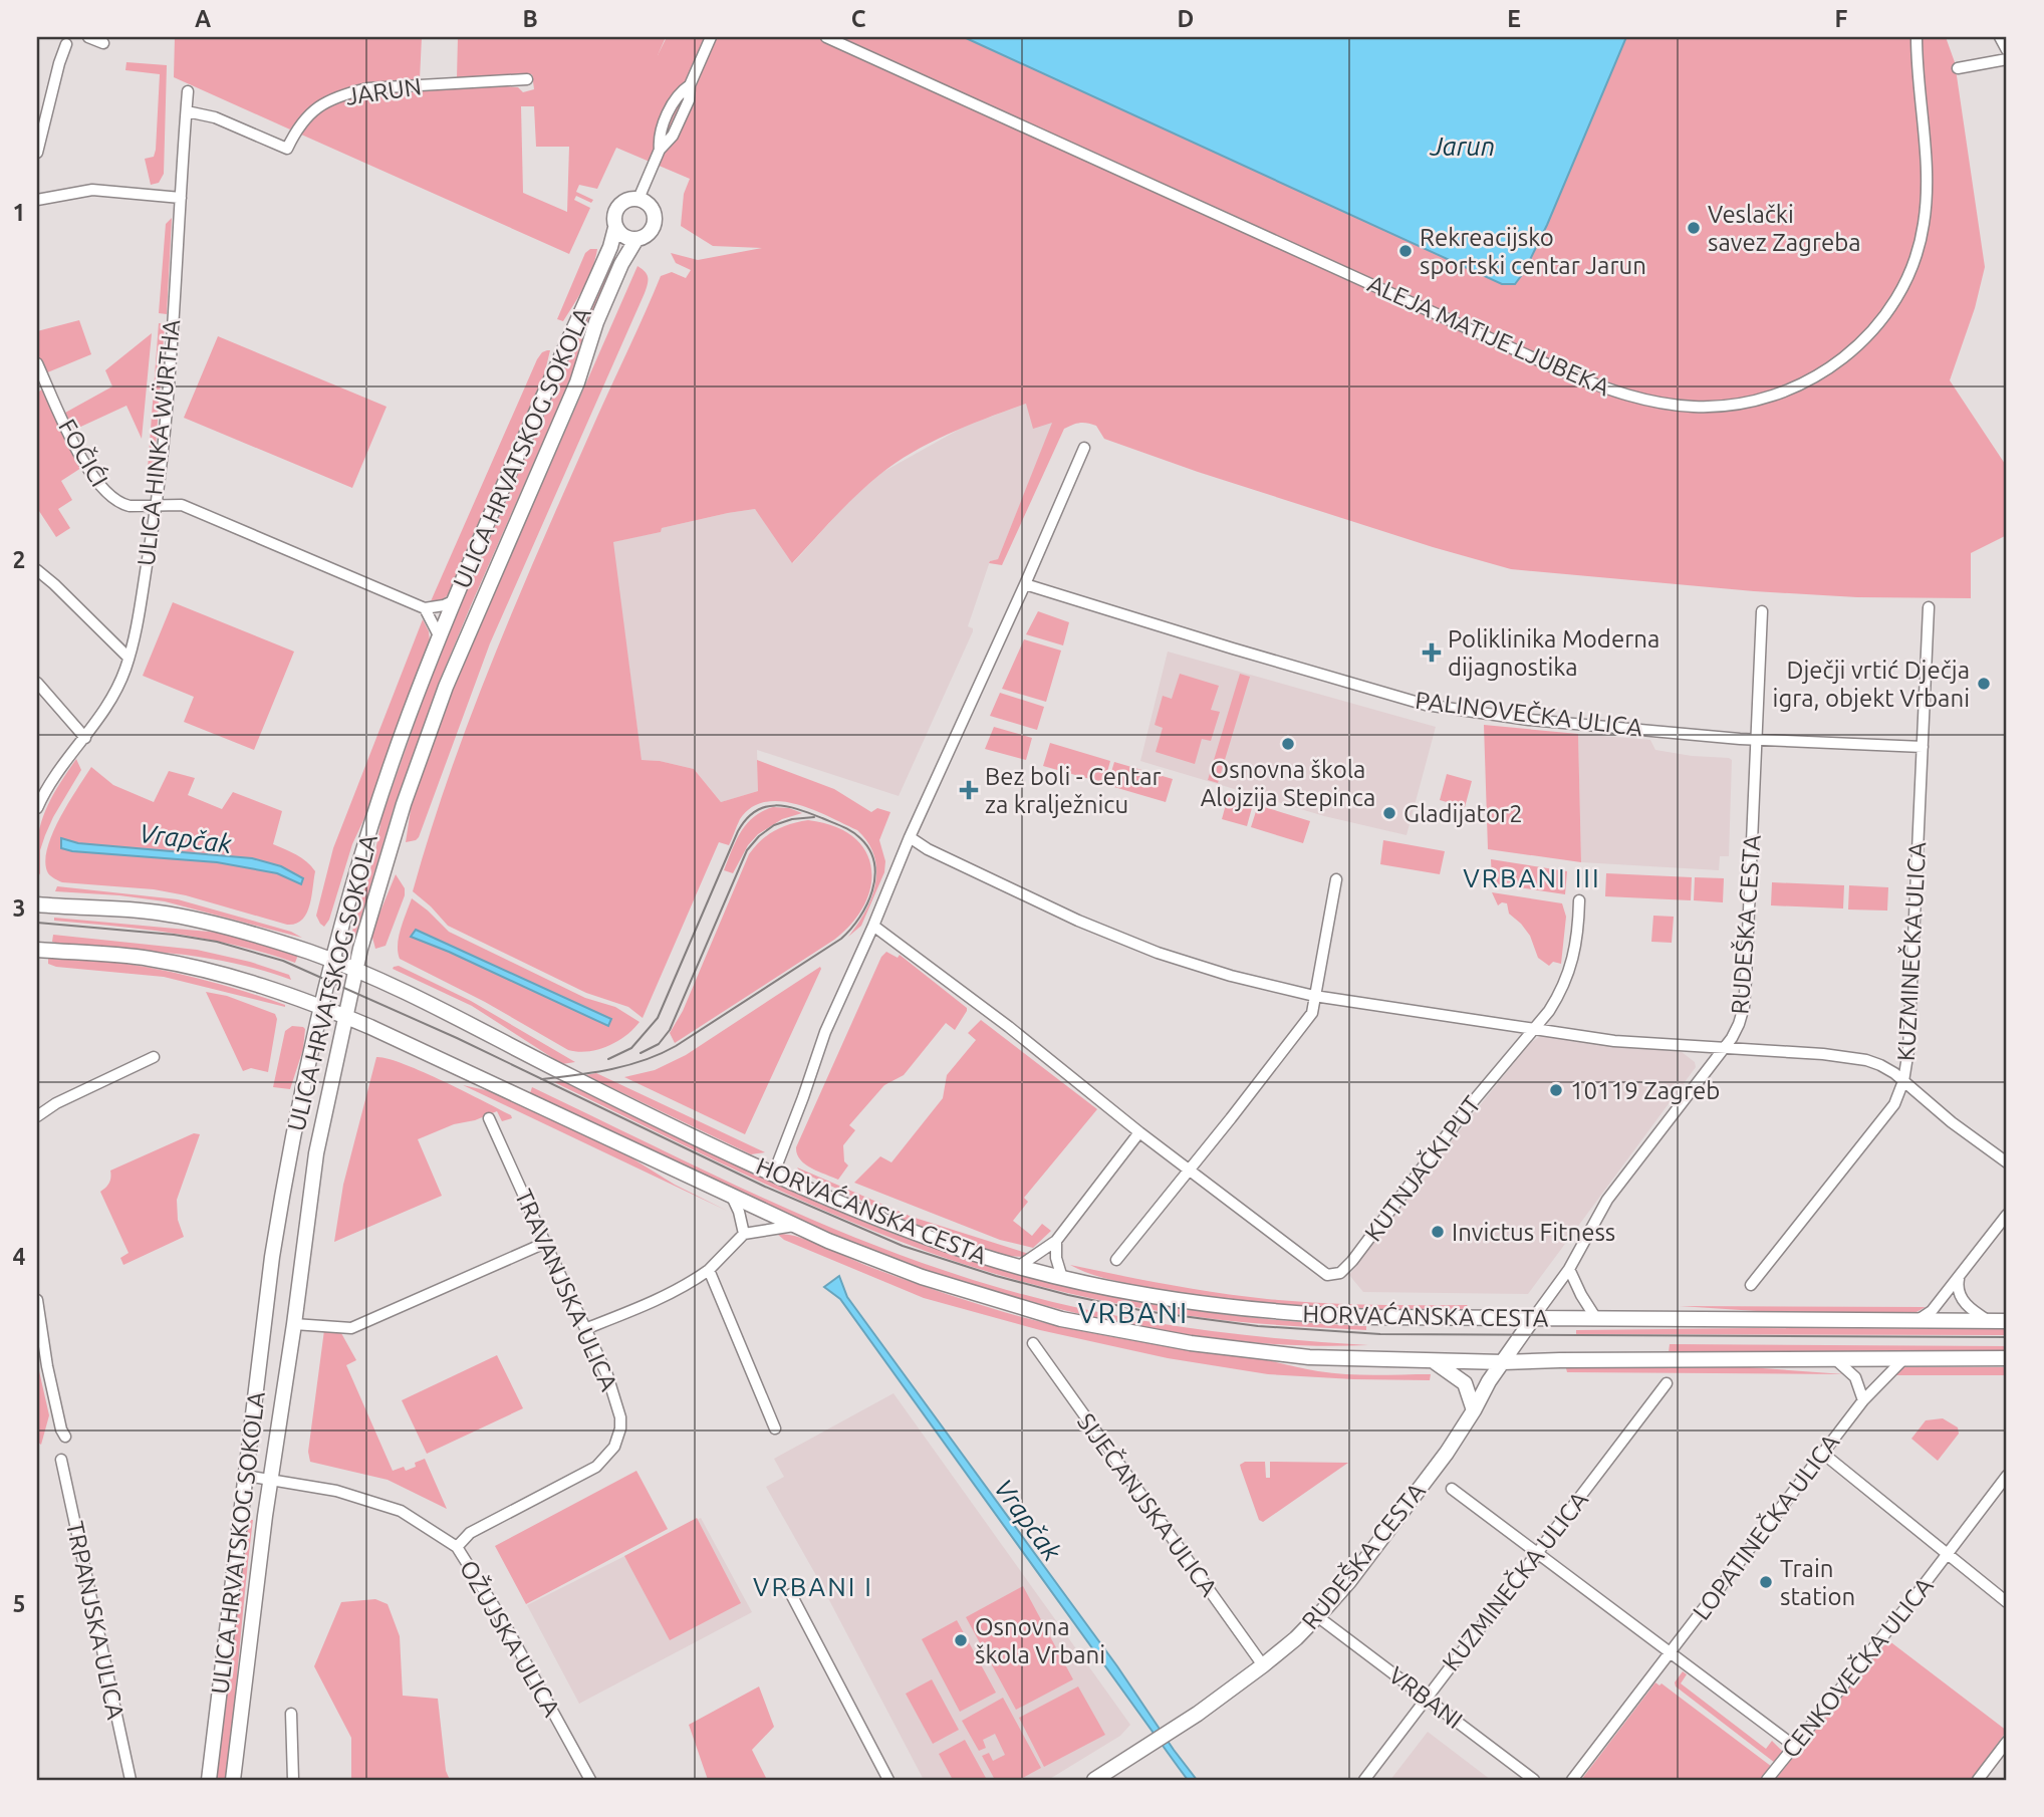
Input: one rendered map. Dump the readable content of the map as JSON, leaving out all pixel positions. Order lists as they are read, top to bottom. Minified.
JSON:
{"streets":{"street":["JARUN","ALEJA MATIJE LJUBEKA","ULICA HINKA WÜRTHA","ULICA HRVATSKOG SOKOLA","FOČIĆI","PALINOVEČKA ULICA","RUDEŠKA CESTA","KUZMINEČKA ULICA","KUTNJAČKI PUT","HORVAĆANSKA CESTA","TRAVANJSKA ULICA","SIJEČANJSKA ULICA","LOPATINEČKA ULICA","TRPANJSKA ULICA","OŽUJSKA ULICA","CENKOVEČKA ULICA","VRBANI"]},"crossings":[["JARUN","ULICA HINKA WÜRTHA"],["ULICA HINKA WÜRTHA","FOČIĆI"],["ULICA HRVATSKOG SOKOLA","HORVAĆANSKA CESTA"],["ULICA HRVATSKOG SOKOLA","OŽUJSKA ULICA"],["PALINOVEČKA ULICA","RUDEŠKA CESTA"],["PALINOVEČKA ULICA","KUZMINEČKA ULICA"],["RUDEŠKA CESTA","HORVAĆANSKA CESTA"],["RUDEŠKA CESTA","SIJEČANJSKA ULICA"],["RUDEŠKA CESTA","VRBANI"],["KUZMINEČKA ULICA","VRBANI"],["HORVAĆANSKA CESTA","LOPATINEČKA ULICA"],["TRAVANJSKA ULICA","OŽUJSKA ULICA"],["LOPATINEČKA ULICA","CENKOVEČKA ULICA"]],"districts":["VRBANI III","VRBANI","VRBANI I"],"water":["Jarun","Vrapčak"],"places":{"other":["Veslački savez Zagreba","Rekreacijsko sportski centar Jarun","Dječji vrtić Dječja igra, objekt Vrbani","Osnovna škola Alojzija Stepinca","Gladijator2","10119 Zagreb","Invictus Fitness","Train station","Osnovna škola Vrbani"],"health":["Poliklinika Moderna dijagnostika","Bez boli - Centar za kralježnicu"]},"grid":{"columns":["A","B","C","D","E","F"],"rows":["1","2","3","4","5"]}}
